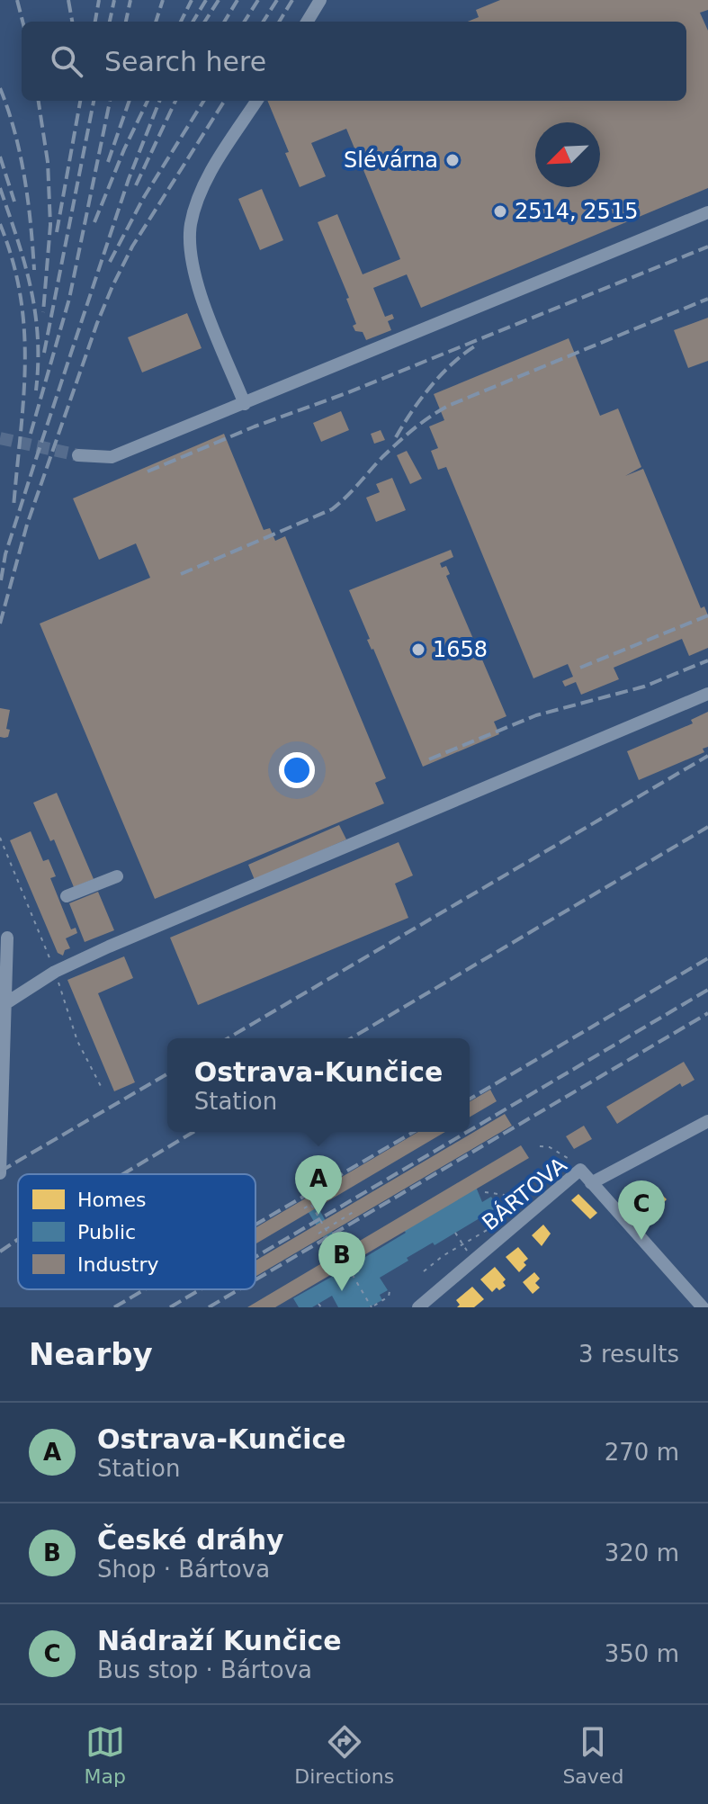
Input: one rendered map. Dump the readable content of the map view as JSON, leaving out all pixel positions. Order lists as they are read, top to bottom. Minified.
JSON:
{"streets":{"street":["BÁRTOVA"]},"places":["Slévárna","2514, 2515","1658"],"legend":["Homes","Public","Industry"],"north":"bottom left","page":{"search":"Search here","popup":["Ostrava-Kunčice","Station"],"pins":["A","C","B"],"heading":["Nearby","3 results"],"list":[{"mark":"A","name":"Ostrava-Kunčice","note":"Station","value":"270 m"},{"mark":"B","name":"České dráhy","note":"Shop · Bártova","value":"320 m"},{"mark":"C","name":"Nádraží Kunčice","note":"Bus stop · Bártova","value":"350 m"}],"nav":["Map","Directions","Saved"]}}
